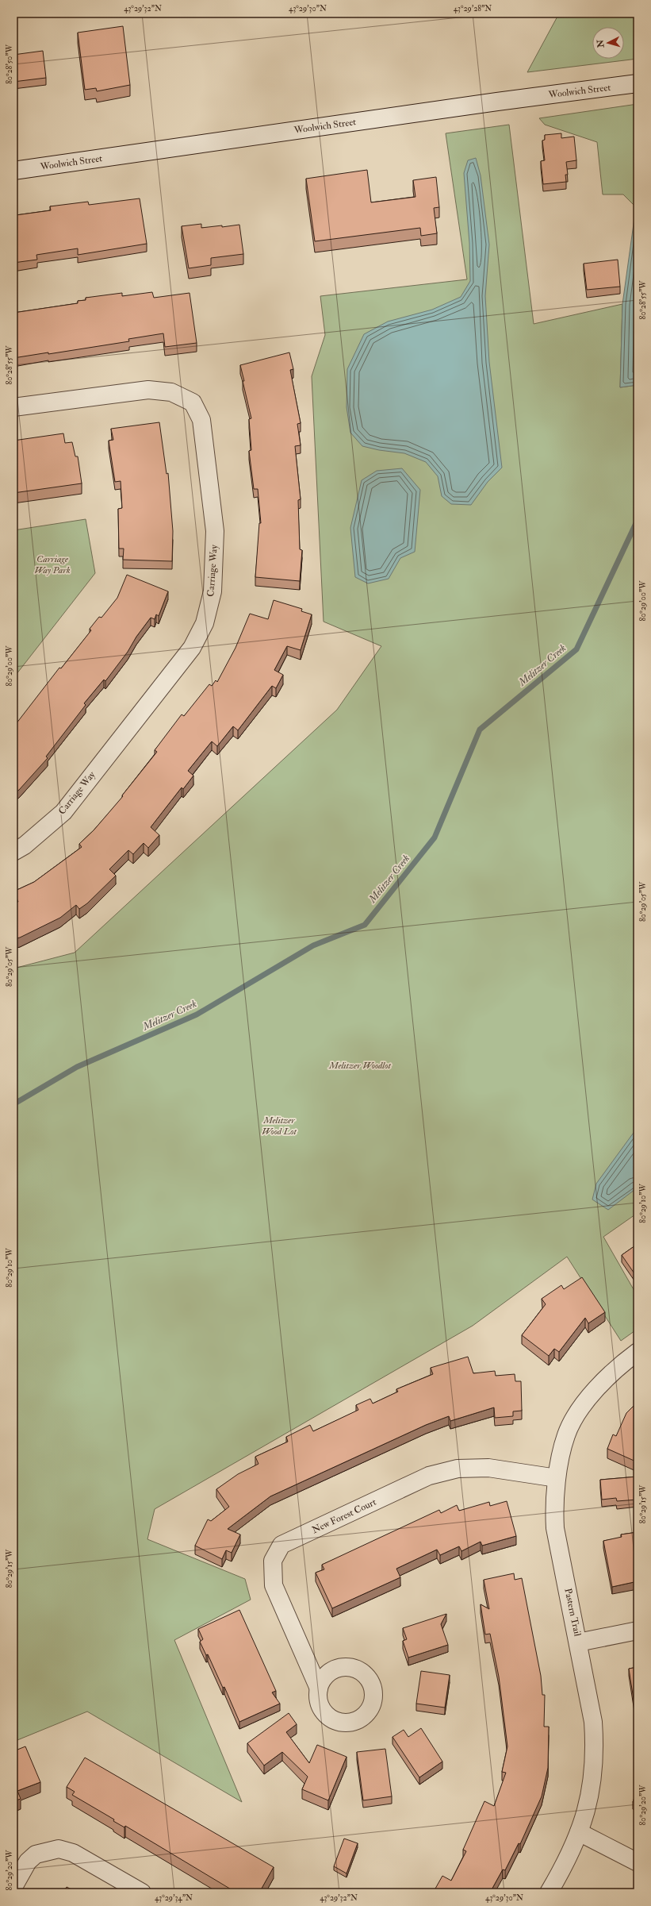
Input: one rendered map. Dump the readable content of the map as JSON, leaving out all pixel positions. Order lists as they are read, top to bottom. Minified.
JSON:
{"streets":{"street":["Woolwich Street","Carriage Way","New Forest Court","Pastern Trail"]},"crossings":[["New Forest Court","Pastern Trail"]],"water":["Melitzer Creek"],"parks":["Carriage Way Park","Melitzer Woodlot","Melitzer Wood Lot"],"north":"left","coordinates":["43°29'32\"N","43°29'30\"N","43°29'28\"N","80°28'50\"W","80°28'55\"W","80°29'00\"W","80°29'05\"W","80°29'10\"W","80°29'15\"W","80°29'20\"W","43°29'34\"N"]}
